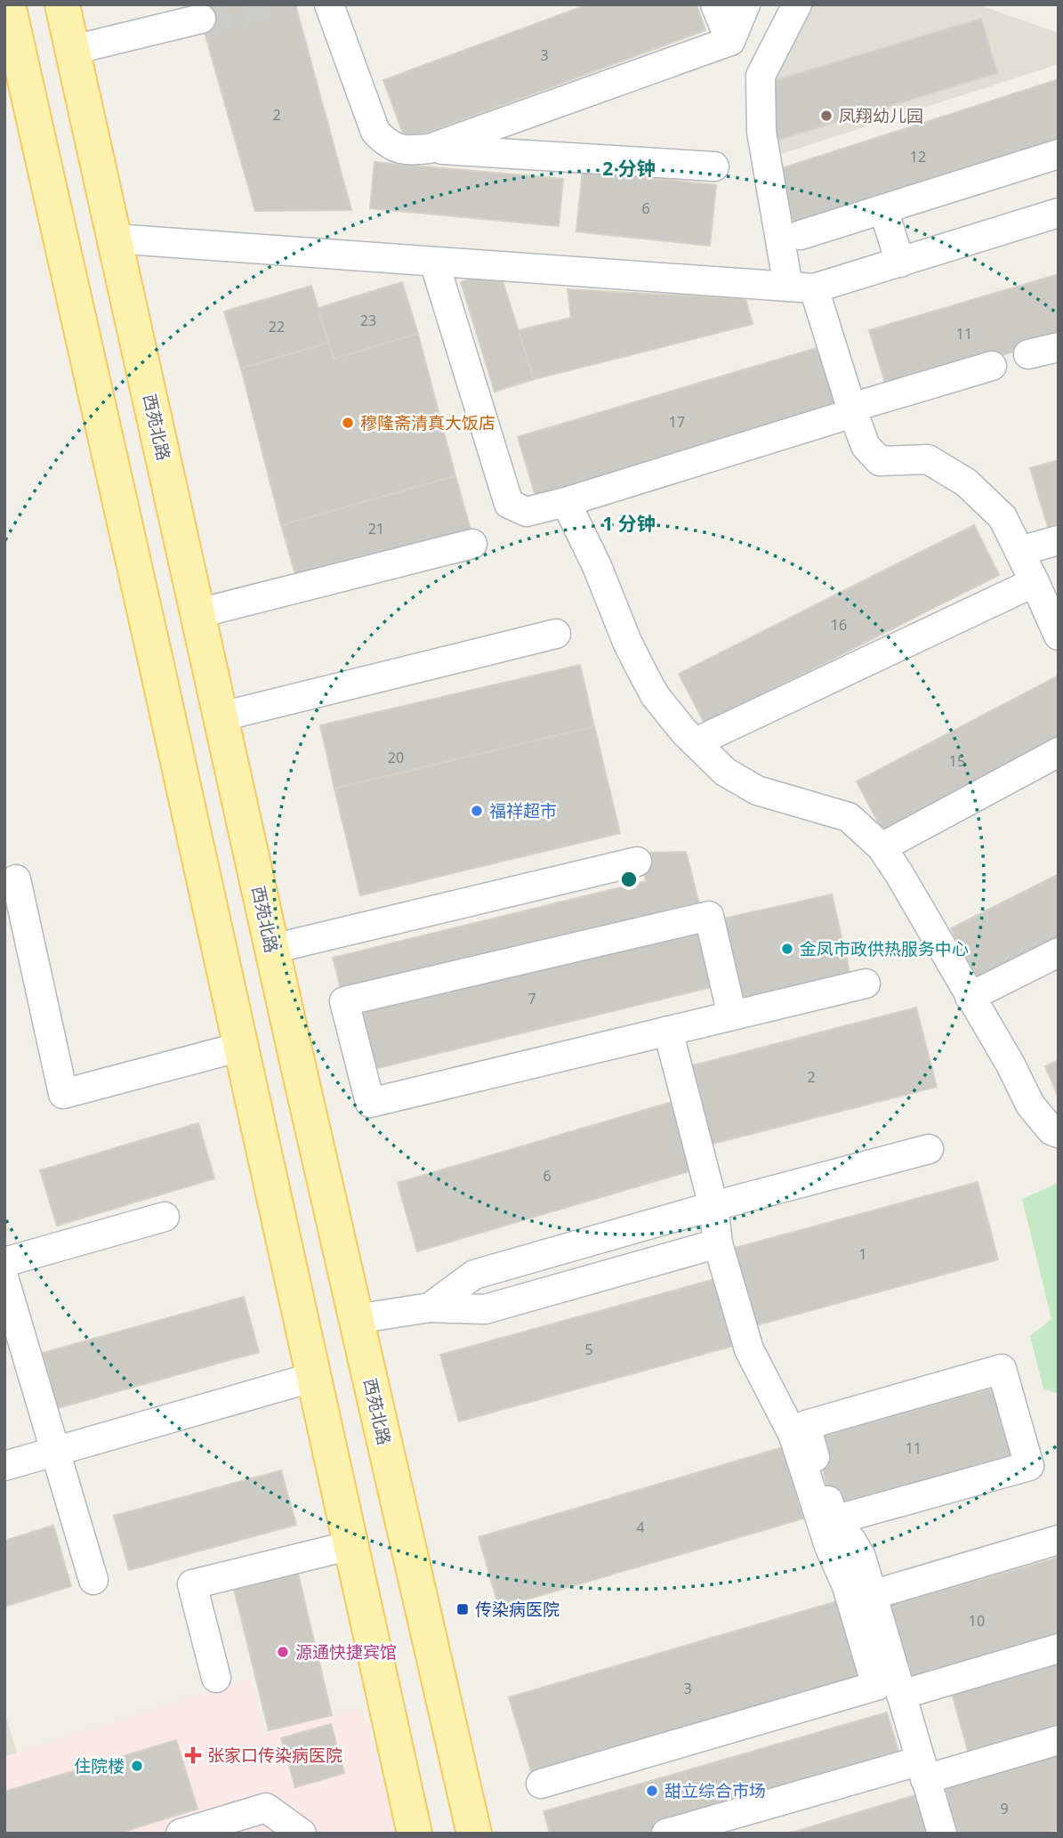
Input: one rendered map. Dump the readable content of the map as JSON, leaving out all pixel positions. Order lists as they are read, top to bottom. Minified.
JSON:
{"streets":{"main road":["西苑北路"]},"places":{"other":["凤翔幼儿园","穆隆斋清真大饭店","福祥超市","金凤市政供热服务中心","源通快捷宾馆","住院楼","甜立综合市场"],"transit":["传染病医院"],"health":["张家口传染病医院"]},"house_numbers":["3","2","12","6","23","22","11","17","21","16","20","15","7","2","6","1","5","11","4","10","3","9"],"rings":["2 分钟","1 分钟"]}
